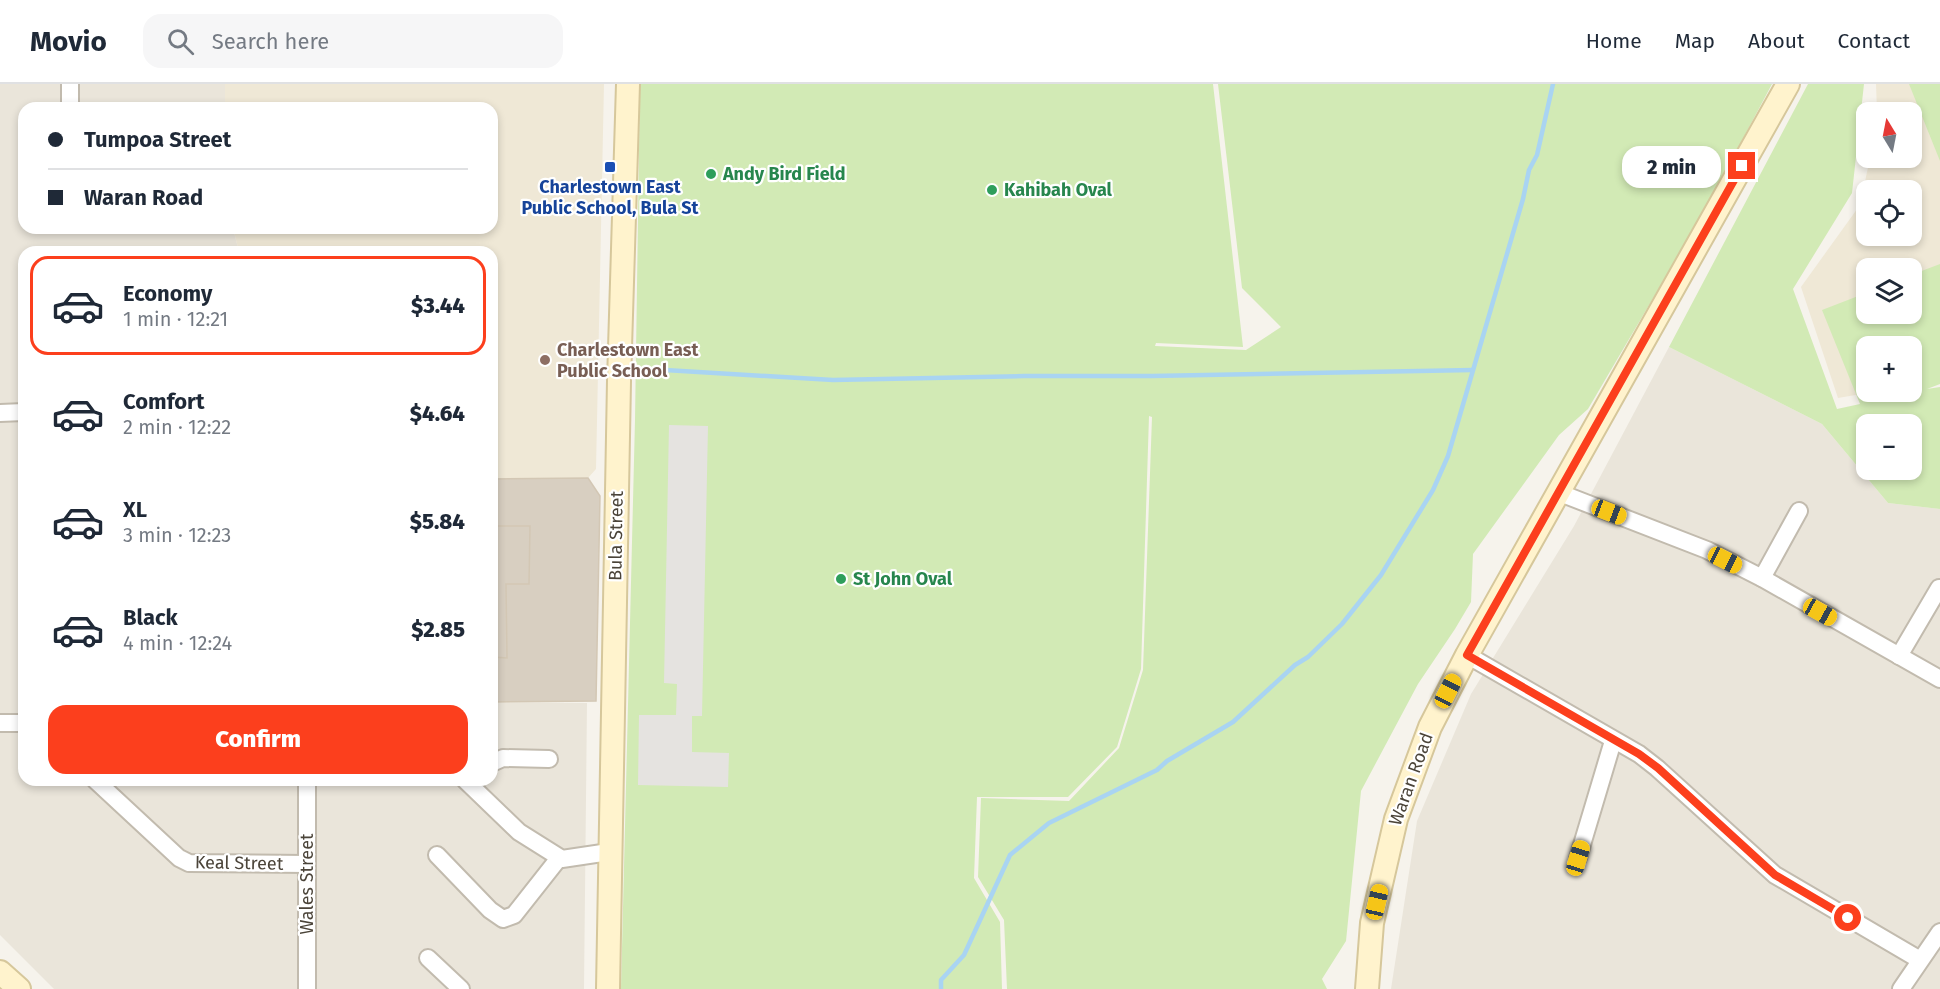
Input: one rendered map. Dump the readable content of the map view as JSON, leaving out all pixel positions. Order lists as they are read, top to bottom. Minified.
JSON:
{"streets":{"main road":["Bula Street","Waran Road"],"street":["Keal Street","Wales Street"]},"crossings":[["Keal Street","Wales Street"]],"places":{"transit":["Charlestown East Public School, Bula St"],"other":["Andy Bird Field","Kahibah Oval","Charlestown East Public School","St John Oval"]},"north":"top","page":{"header":"Movio","search":"Search here","nav":["Home","Map","About","Contact"],"map_buttons":["+","−"],"banner":["Tumpoa Street","Waran Road"],"bubble":"2 min","list":[{"name":"Economy","note":"1 min · 12:21","value":"$3.44"},{"name":"Comfort","note":"2 min · 12:22","value":"$4.64"},{"name":"XL","note":"3 min · 12:23","value":"$5.84"},{"name":"Black","note":"4 min · 12:24","value":"$2.85"}],"buttons":"Confirm"}}
